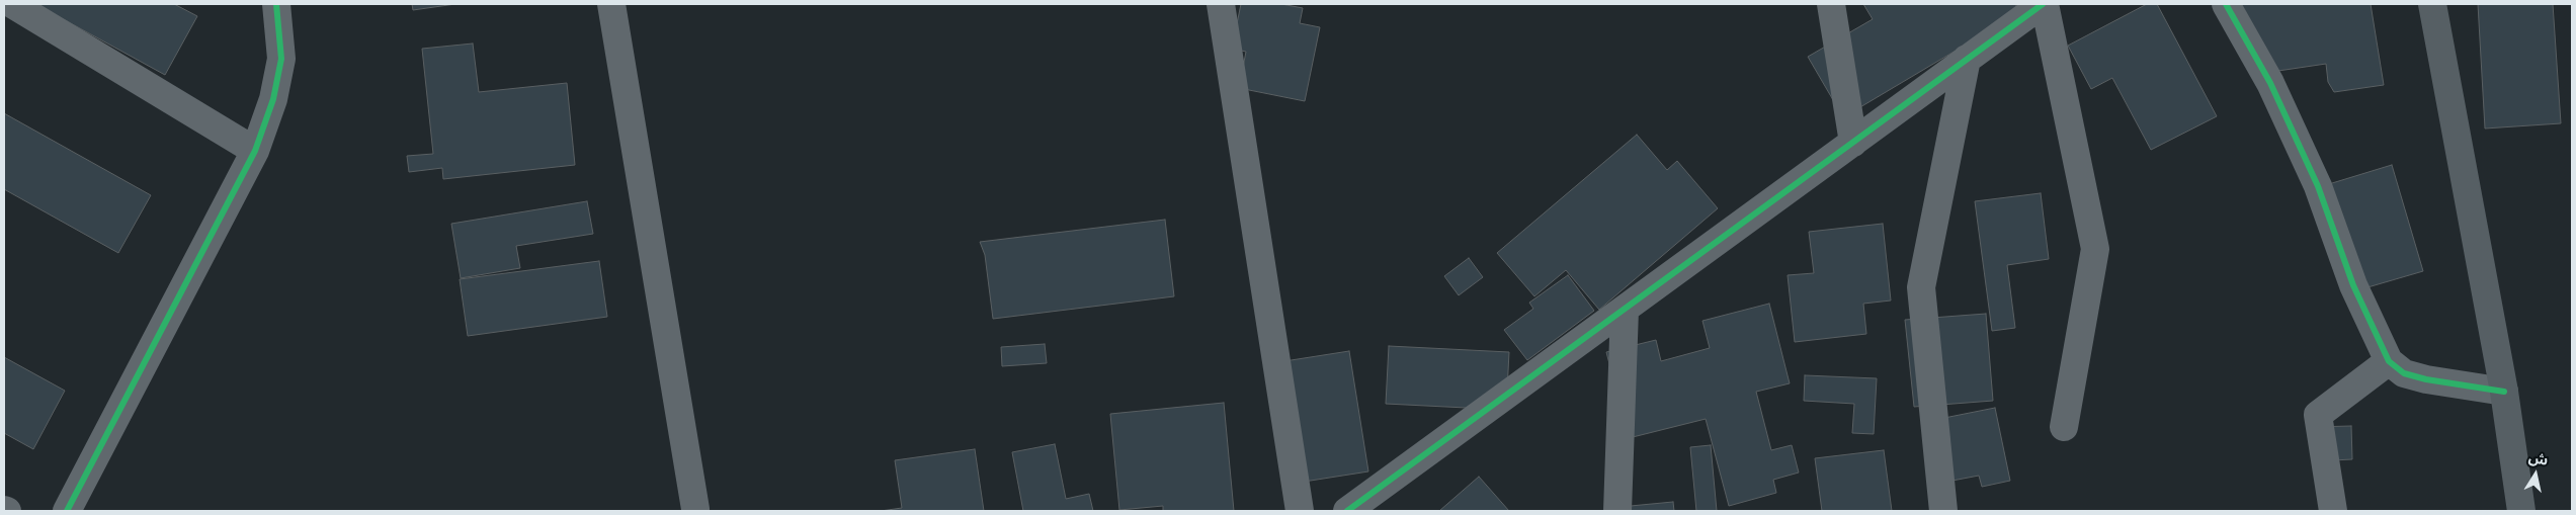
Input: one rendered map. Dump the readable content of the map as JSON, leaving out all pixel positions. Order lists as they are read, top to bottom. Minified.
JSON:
{"north":"top"}
